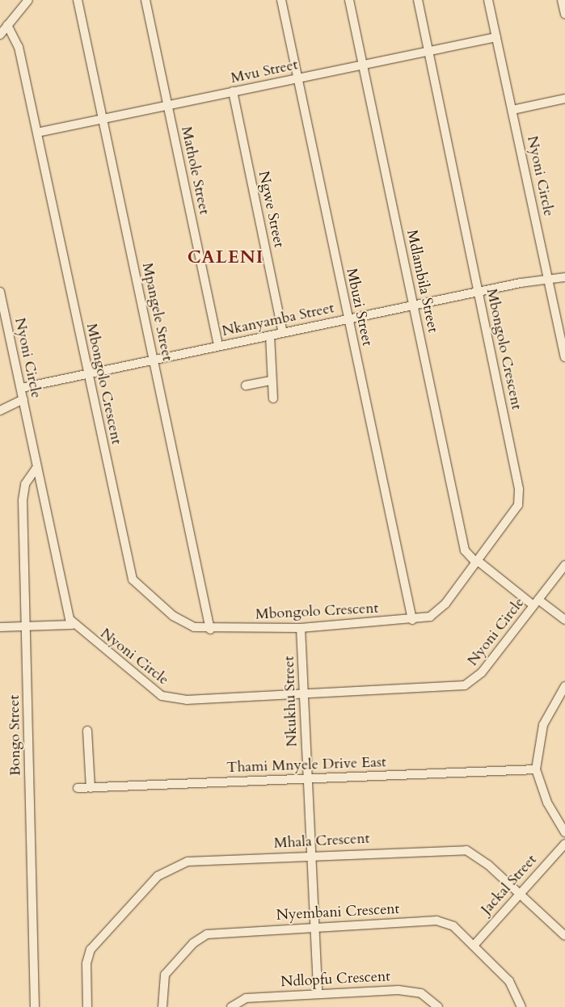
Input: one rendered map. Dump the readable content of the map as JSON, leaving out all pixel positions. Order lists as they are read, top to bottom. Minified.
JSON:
{"streets":{"street":["Mvu Street","Mathole Street","Nyoni Circle","Ngwe Street","Mdlambila Street","Mbuzi Street","Mpangele Street","Nkanyamba Street","Mbongolo Crescent","Nkukhu Street","Bongo Street","Thami Mnyele Drive East","Mhala Crescent","Jackal Street","Nyembani Crescent","Ndlopfu Crescent"]},"crossings":[["Mvu Street","Mathole Street"],["Mvu Street","Nyoni Circle"],["Mvu Street","Ngwe Street"],["Mvu Street","Mdlambila Street"],["Mvu Street","Mbuzi Street"],["Mvu Street","Mpangele Street"],["Mvu Street","Mbongolo Crescent"],["Mathole Street","Nkanyamba Street"],["Nyoni Circle","Nkanyamba Street"],["Nyoni Circle","Nkukhu Street"],["Nyoni Circle","Bongo Street"],["Ngwe Street","Nkanyamba Street"],["Mdlambila Street","Nkanyamba Street"],["Mdlambila Street","Mbongolo Crescent"],["Mbuzi Street","Nkanyamba Street"],["Mbuzi Street","Mbongolo Crescent"],["Mpangele Street","Nkanyamba Street"],["Mpangele Street","Mbongolo Crescent"],["Nkanyamba Street","Mbongolo Crescent"],["Mbongolo Crescent","Nkukhu Street"],["Nkukhu Street","Thami Mnyele Drive East"],["Nkukhu Street","Mhala Crescent"],["Nkukhu Street","Nyembani Crescent"],["Nkukhu Street","Ndlopfu Crescent"],["Mhala Crescent","Jackal Street"],["Jackal Street","Nyembani Crescent"]],"districts":["CALENI"]}
